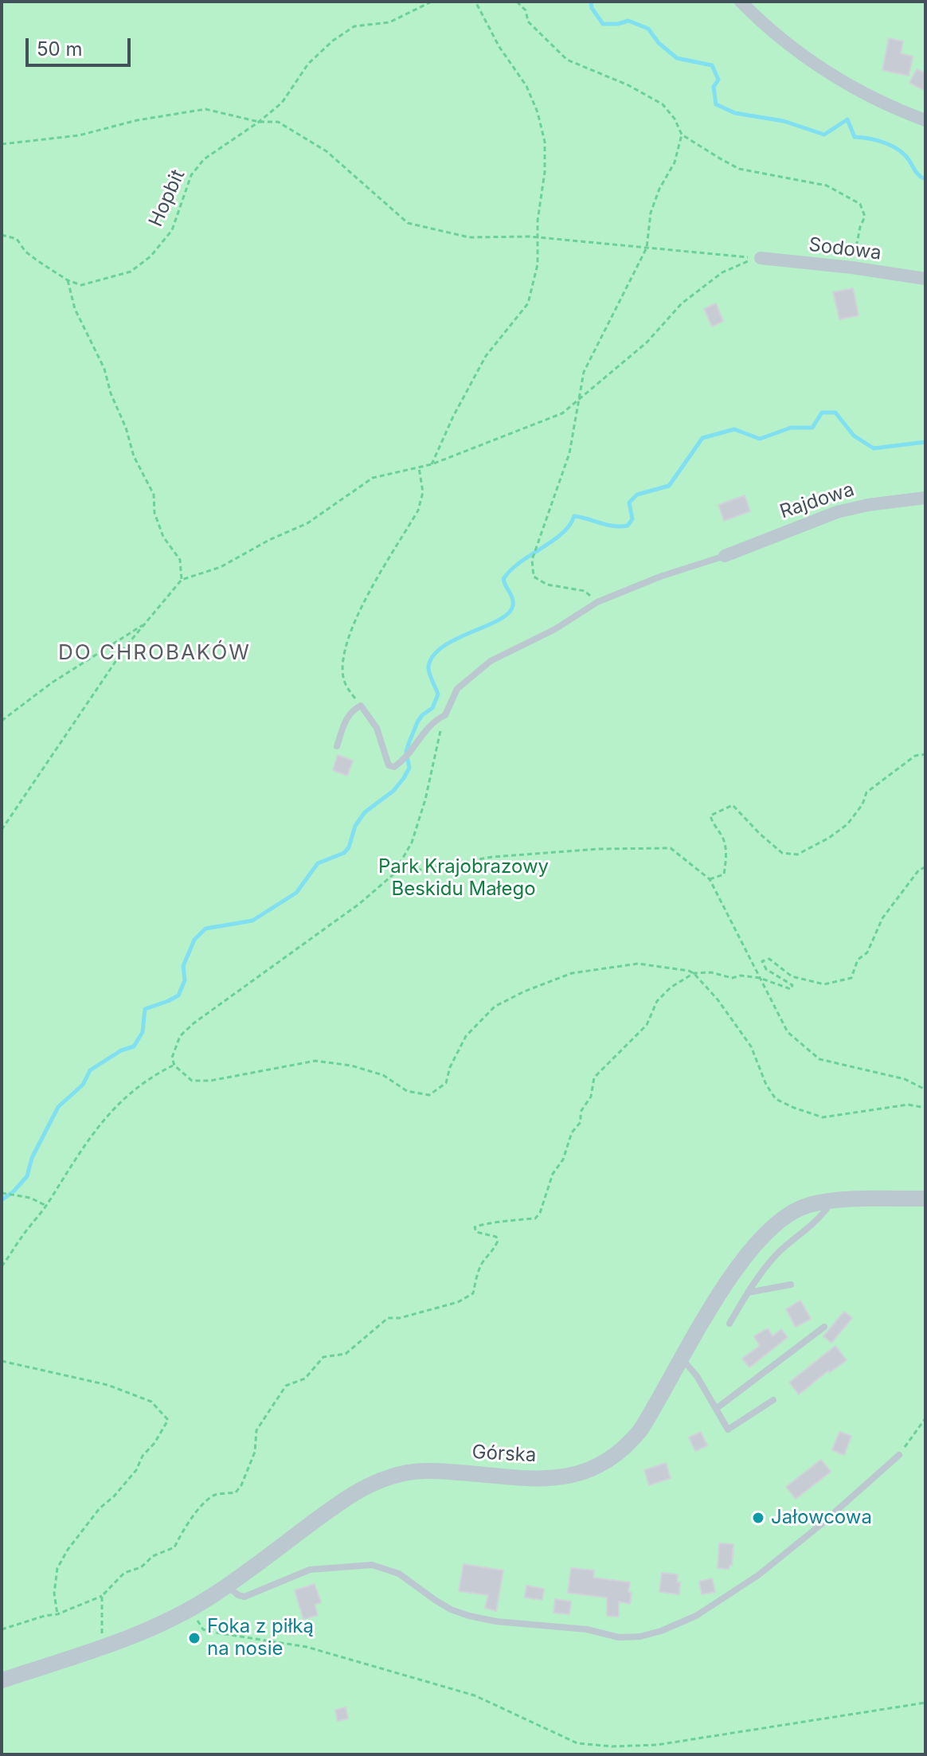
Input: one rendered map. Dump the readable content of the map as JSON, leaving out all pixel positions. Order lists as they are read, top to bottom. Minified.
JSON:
{"streets":{"street":["Sodowa","Rajdowa","Górska"],"path":["Hopbit"]},"districts":["DO CHROBAKÓW"],"parks":["Park Krajobrazowy Beskidu Małego"],"places":["Jałowcowa","Foka z piłką na nosie"],"scale_bar":"50 m"}
